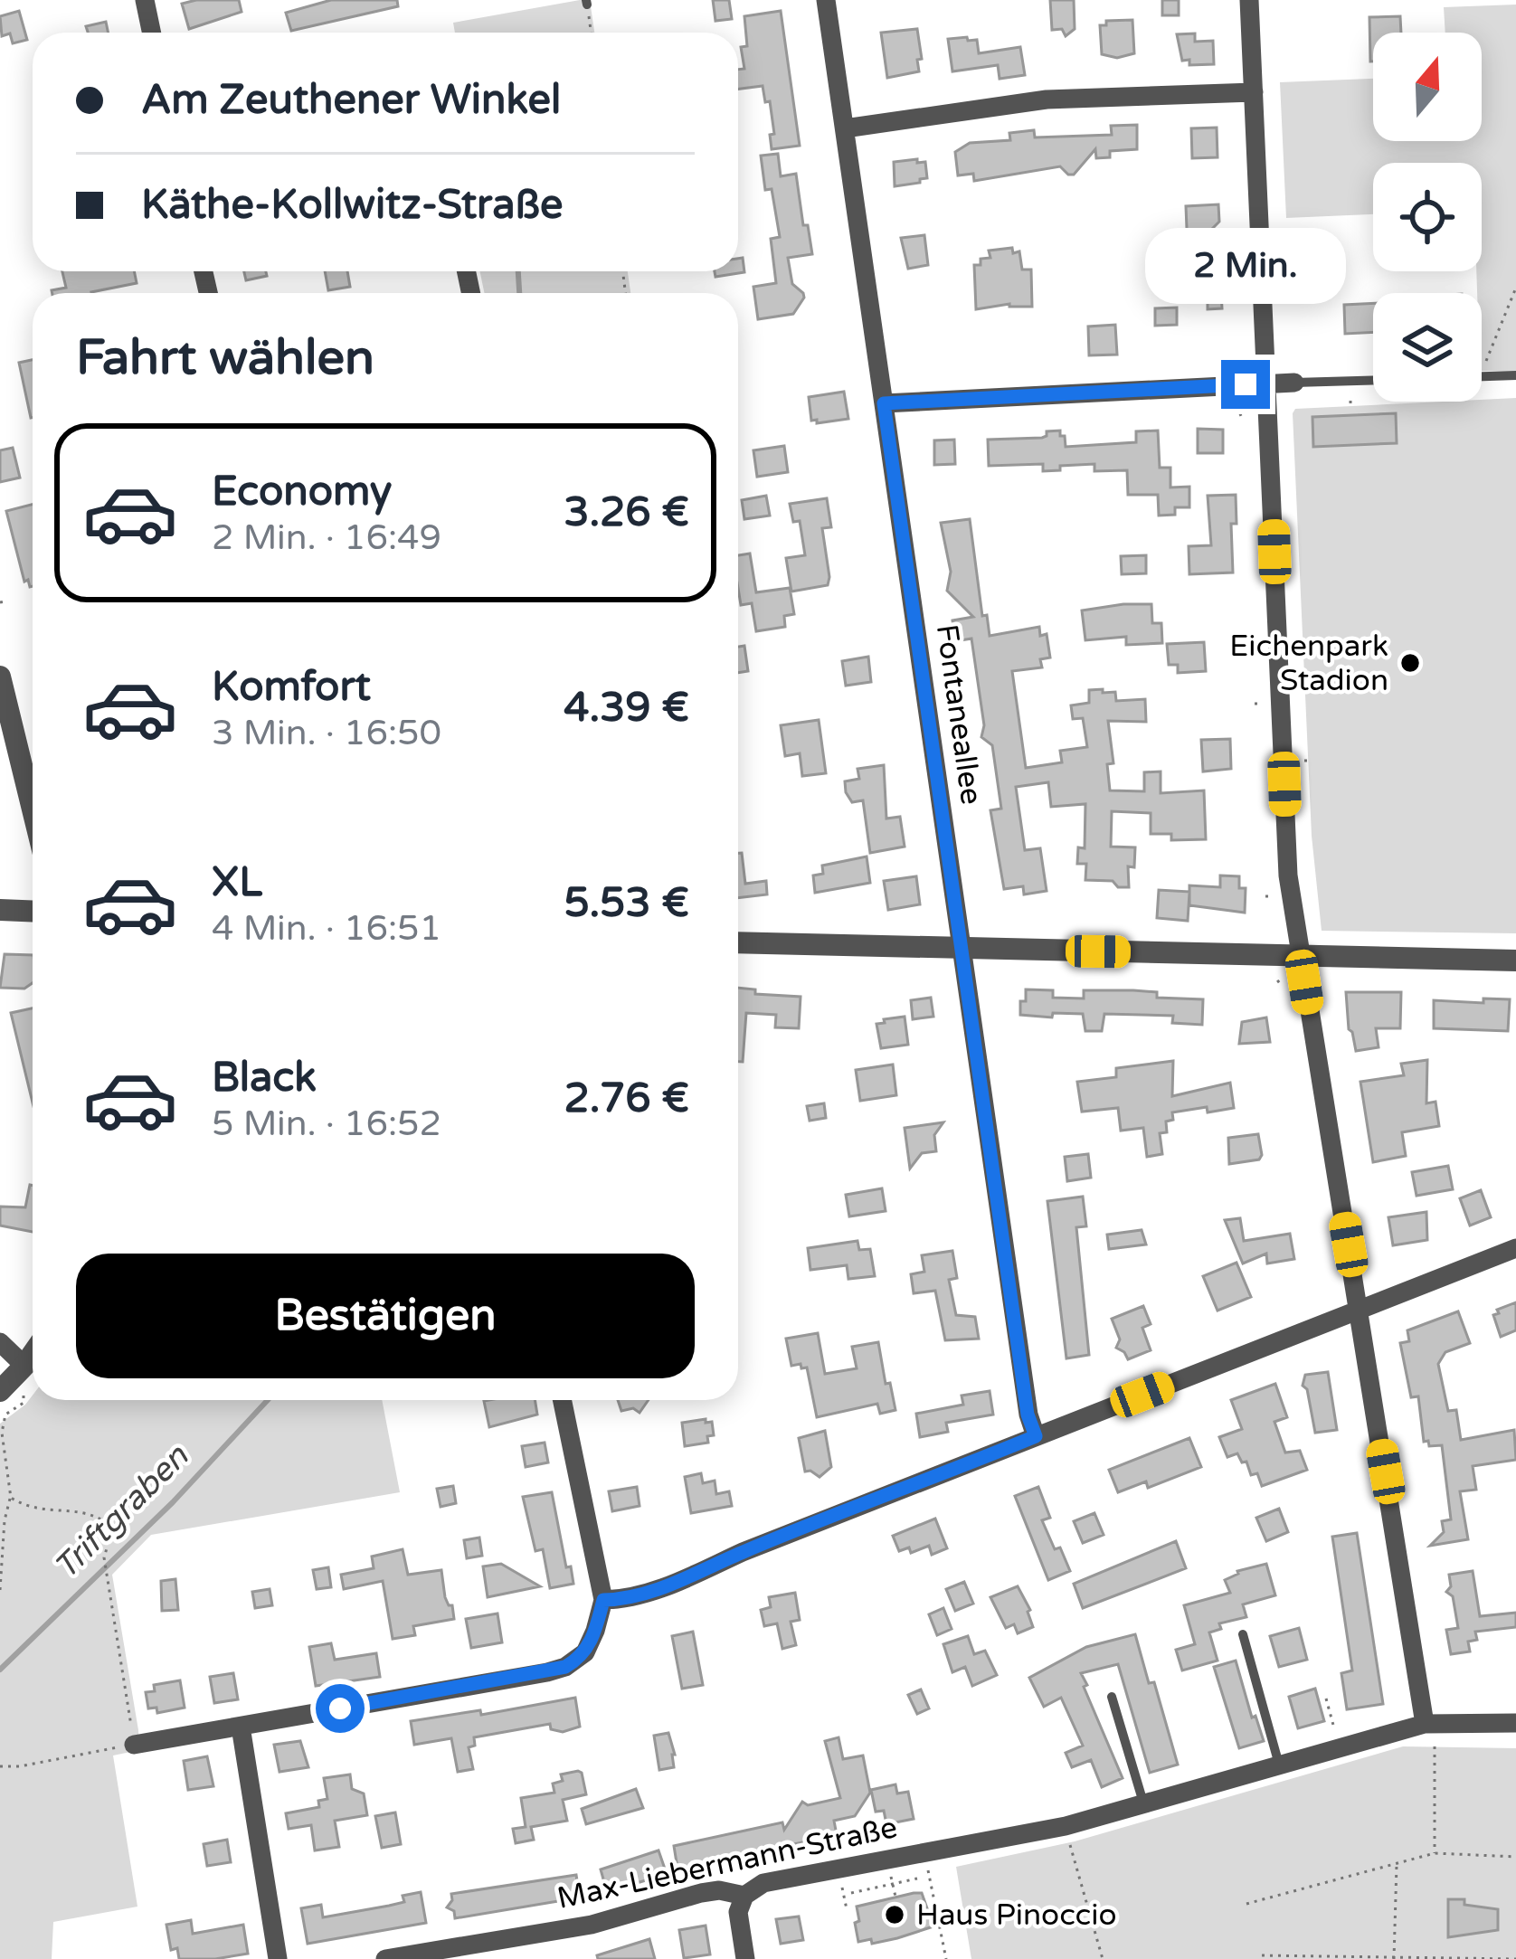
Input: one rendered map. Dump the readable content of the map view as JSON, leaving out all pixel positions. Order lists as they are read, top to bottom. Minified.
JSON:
{"streets":{"street":["Fontaneallee","Max-Liebermann-Straße"]},"water":["Triftgraben"],"places":["Eichenpark Stadion","Haus Pinoccio"],"north":"top","page":{"banner":["Am Zeuthener Winkel","Käthe-Kollwitz-Straße"],"bubble":"2 Min.","heading":"Fahrt wählen","list":[{"name":"Economy","note":"2 Min. · 16:49","value":"3.26 €"},{"name":"Komfort","note":"3 Min. · 16:50","value":"4.39 €"},{"name":"XL","note":"4 Min. · 16:51","value":"5.53 €"},{"name":"Black","note":"5 Min. · 16:52","value":"2.76 €"}],"buttons":"Bestätigen"}}
